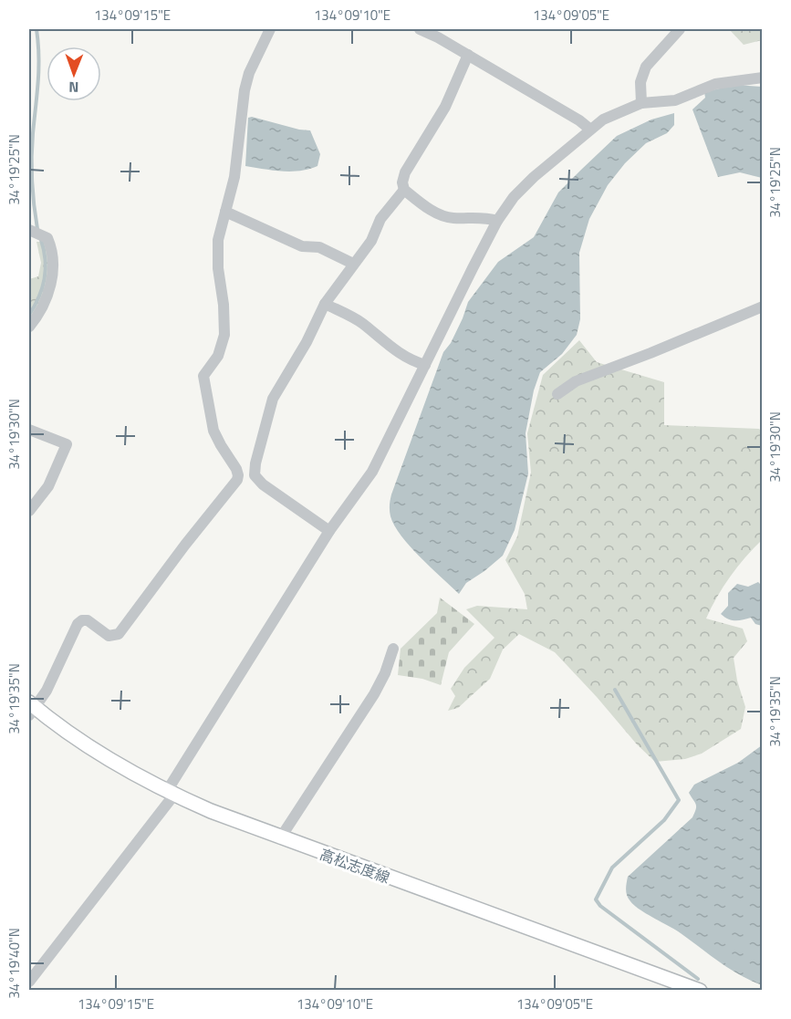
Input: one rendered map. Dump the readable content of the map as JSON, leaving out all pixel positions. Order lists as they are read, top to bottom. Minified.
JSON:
{"streets":{"main road":["高松志度線"]},"north":"bottom","coordinates":["134°09'15\"E","134°09'10\"E","134°09'05\"E","34°19'25\"N","34°19'30\"N","34°19'35\"N","34°19'40\"N"]}
